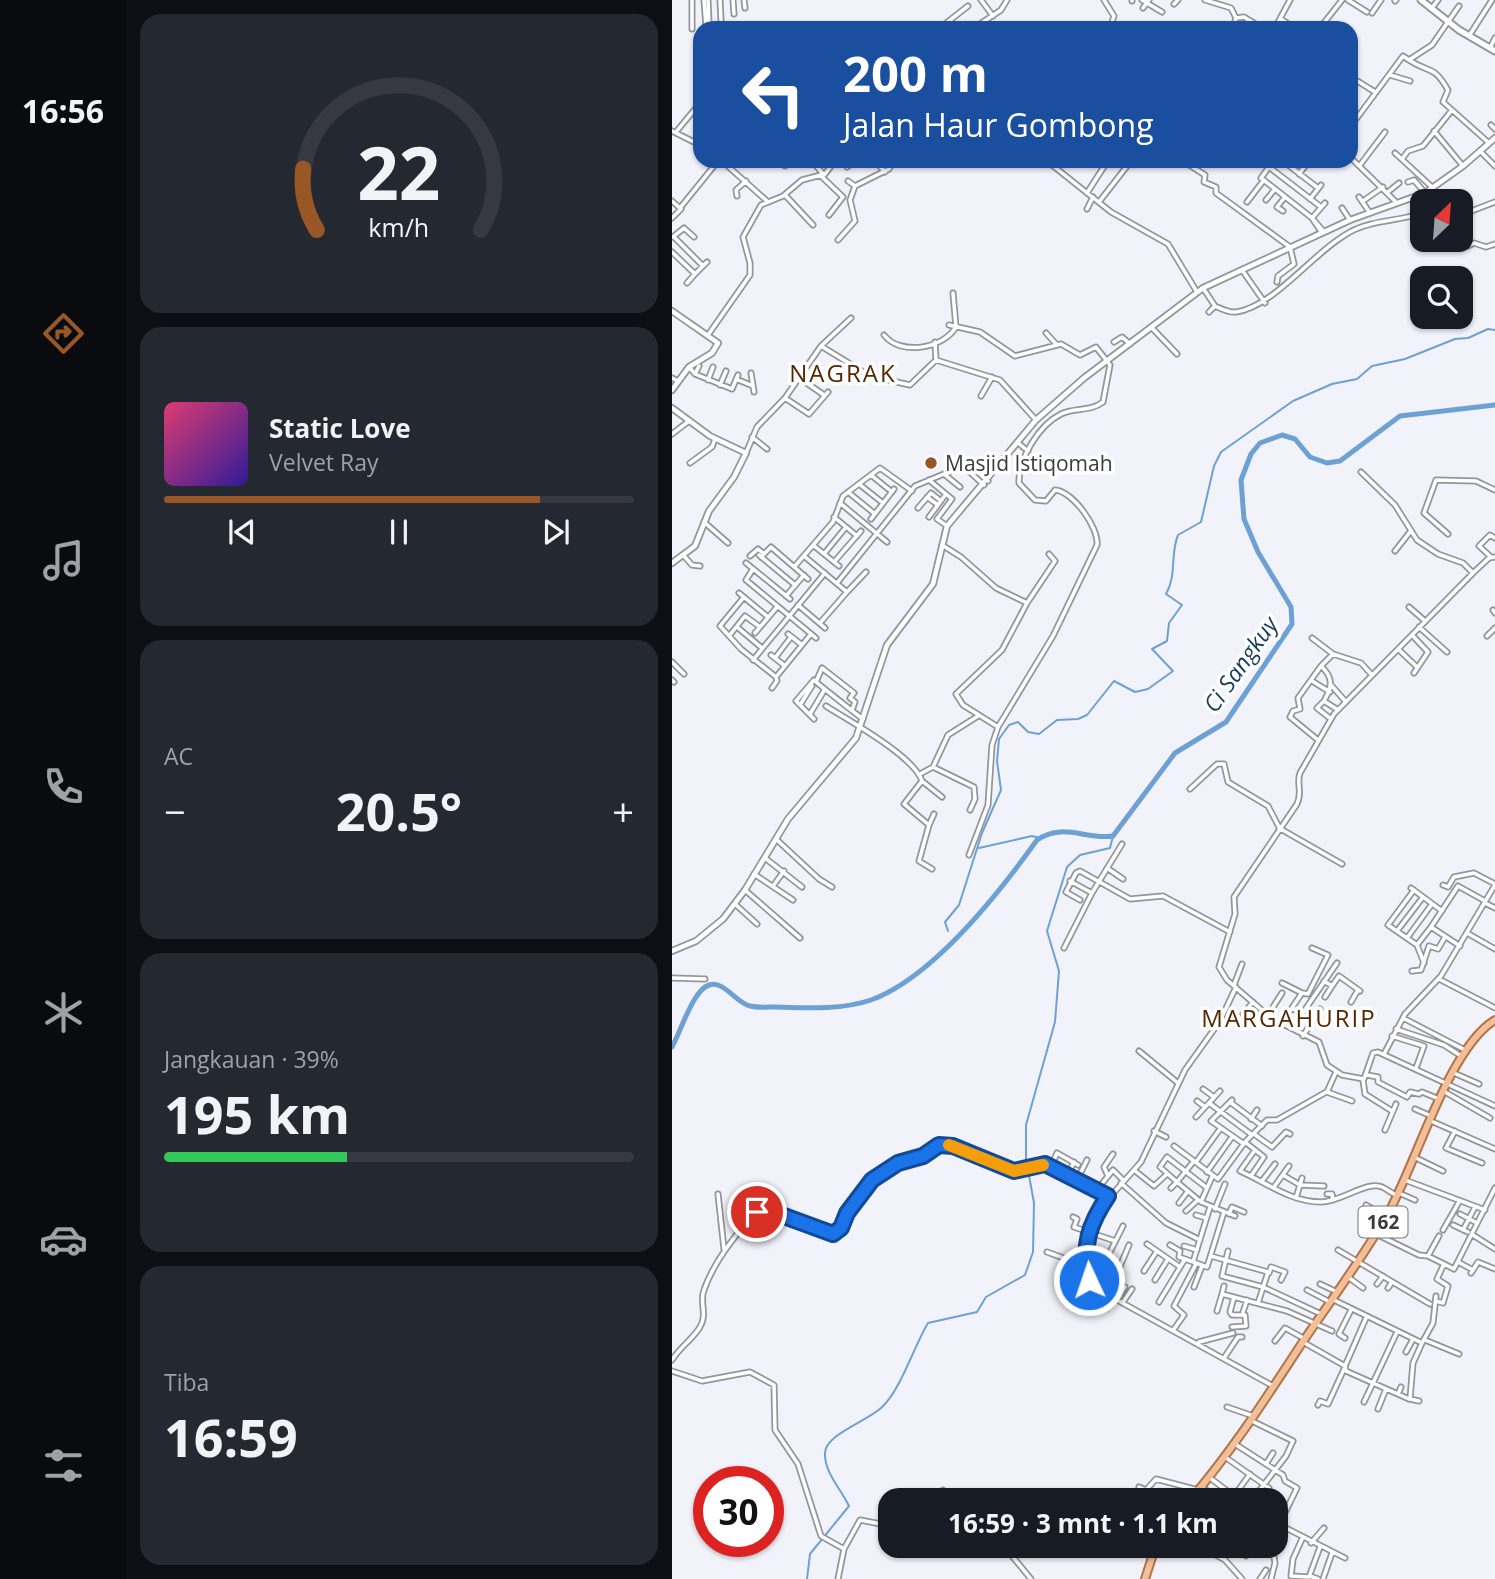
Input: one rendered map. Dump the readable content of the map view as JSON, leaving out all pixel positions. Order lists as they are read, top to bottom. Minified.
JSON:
{"streets":{"main road":["162"]},"districts":["NAGRAK","MARGAHURIP"],"water":["Ci Sangkuy"],"places":["Masjid Istiqomah"],"north":"top right","page":{"tabs":"16:56","turn":["200 m","Jalan Haur Gombong"],"song":["Static Love","Velvet Ray"],"tile":["AC",["Jangkauan · 39%","195 km"],["Tiba","16:59"]],"heat":["−","20.5°","+"],"limit":"30","trip":"16:59 · 3 mnt · 1.1 km","gauge":["22","km/h"]}}
